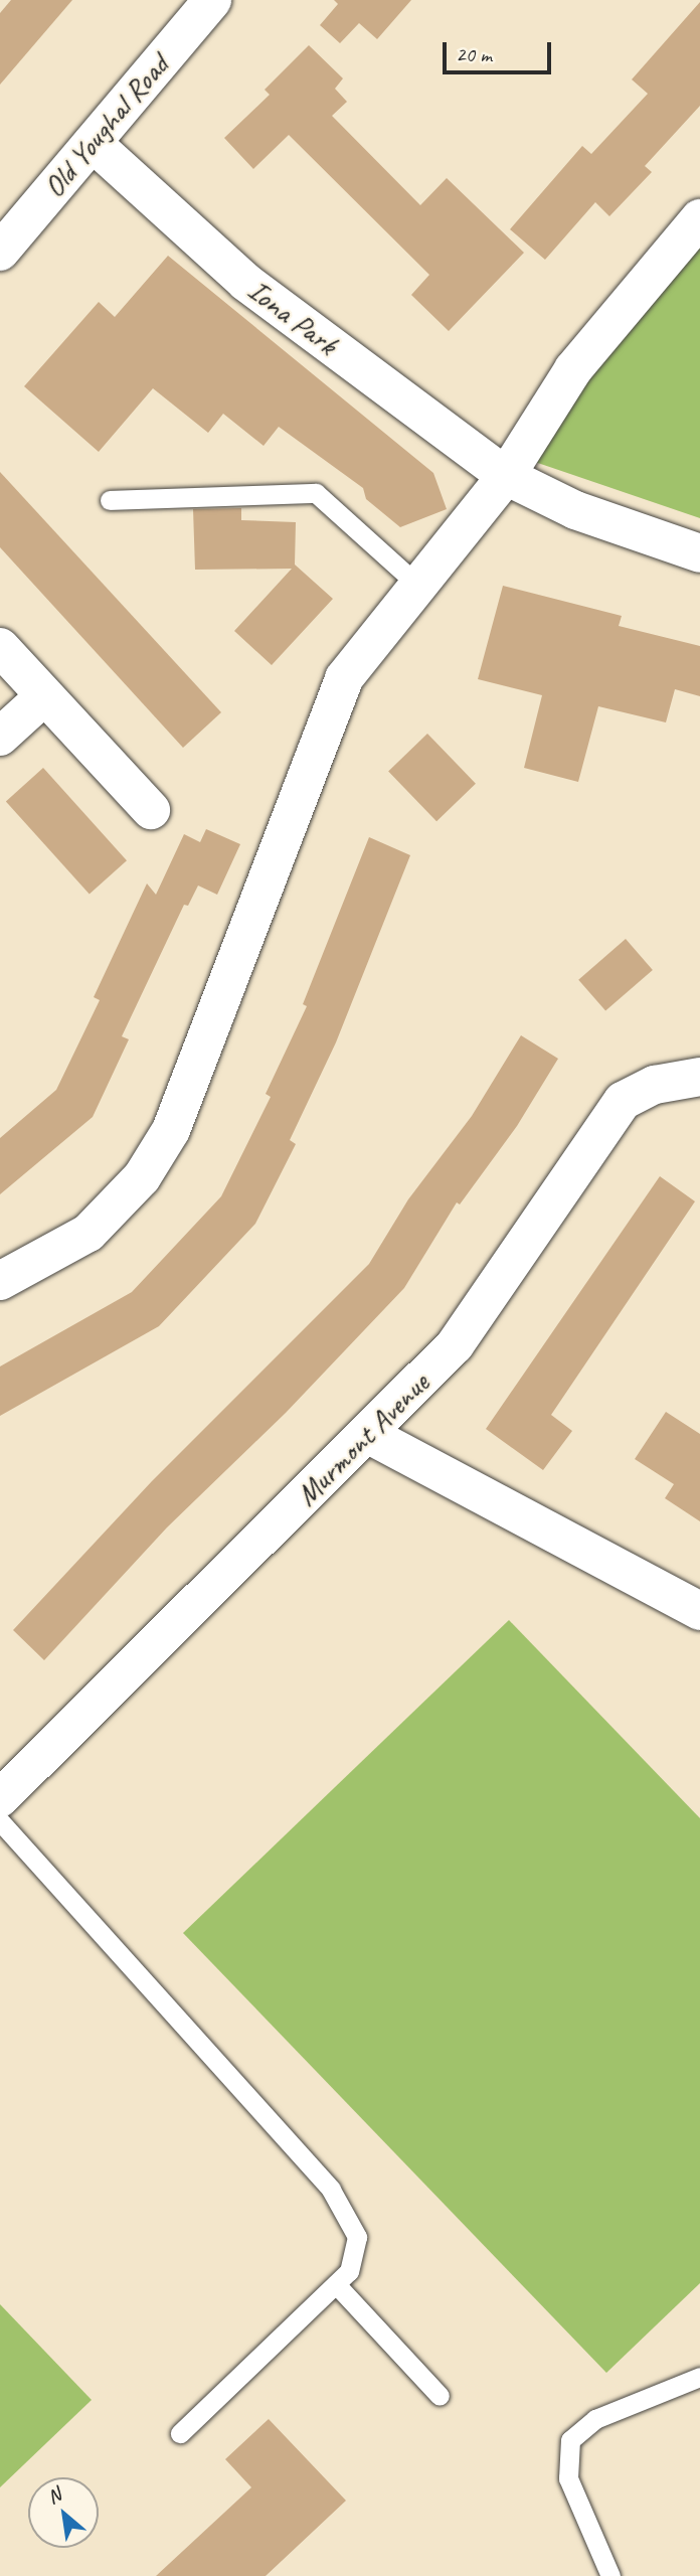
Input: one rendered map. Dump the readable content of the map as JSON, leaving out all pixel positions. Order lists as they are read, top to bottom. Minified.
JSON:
{"streets":{"street":["Old Youghal Road","Iona Park","Murmont Avenue"]},"crossings":[["Old Youghal Road","Iona Park"]],"scale_bar":"20 m","north":"top left"}
